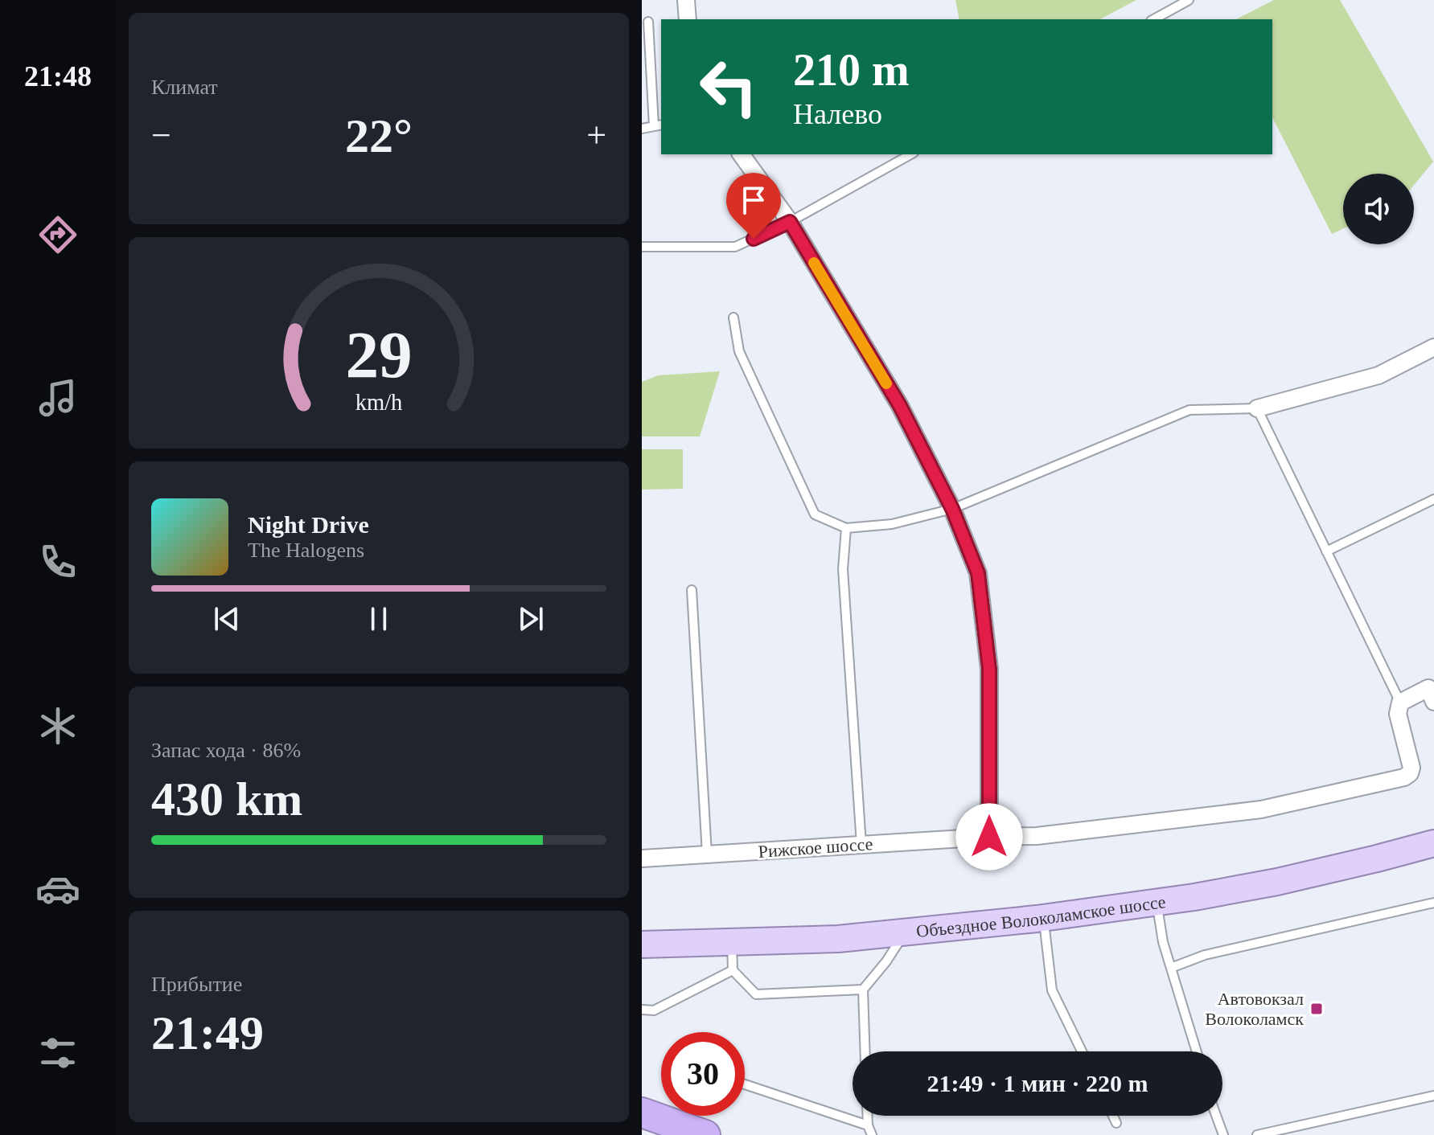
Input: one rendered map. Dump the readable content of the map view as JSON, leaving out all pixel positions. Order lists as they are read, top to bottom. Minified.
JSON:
{"streets":{"main road":["Объездное Волоколамское шоссе"],"street":["Рижское шоссе"]},"places":{"transit":["Автовокзал Волоколамск"]},"page":{"tabs":"21:48","tile":["Климат",["Запас хода · 86%","430 km"],["Прибытие","21:49"]],"turn":["210 m","Налево"],"heat":["−","22°","+"],"song":["Night Drive","The Halogens"],"limit":"30","trip":"21:49 · 1 мин · 220 m","gauge":["29","km/h"]}}
